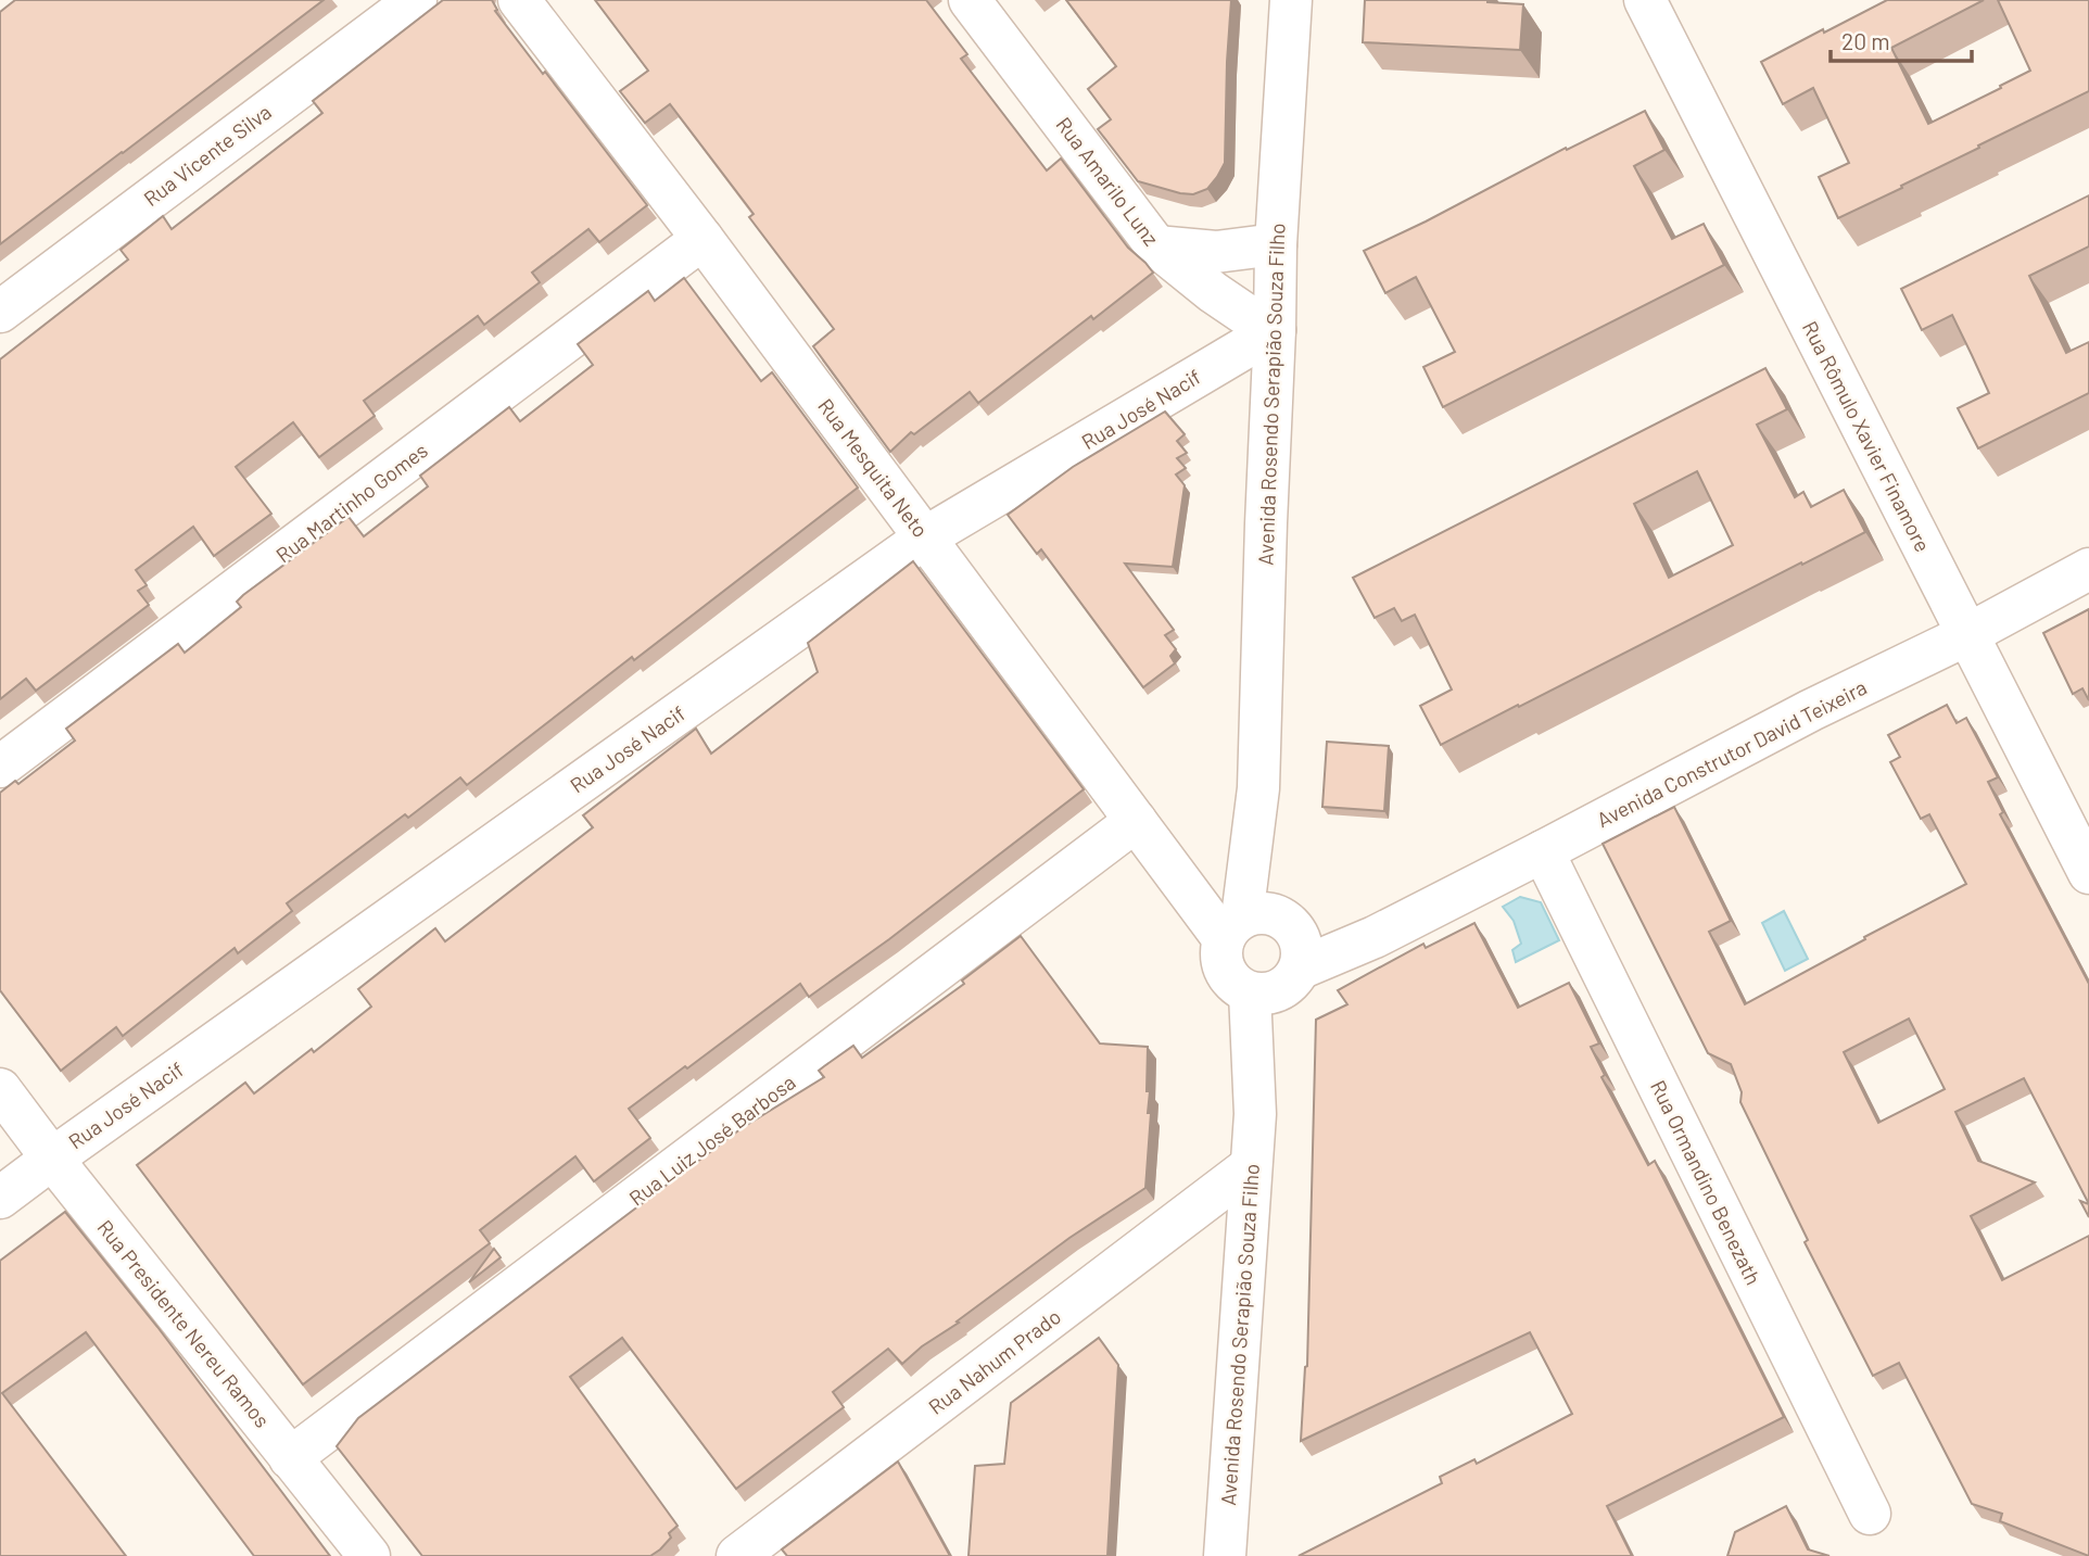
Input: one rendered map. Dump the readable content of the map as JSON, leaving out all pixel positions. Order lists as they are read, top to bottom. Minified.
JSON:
{"streets":{"street":["Rua Vicente Silva","Rua Amarilo Lunz","Avenida Rosendo Serapião Souza Filho","Rua José Nacif","Rua Rômulo Xavier Finamore","Rua Mesquita Neto","Rua Martinho Gomes","Avenida Construtor David Teixeira","Rua Luiz José Barbosa","Rua Ormandino Benezath","Rua Presidente Nereu Ramos","Rua Nahum Prado"]},"crossings":[["Rua Amarilo Lunz","Avenida Rosendo Serapião Souza Filho"],["Rua Amarilo Lunz","Rua José Nacif"],["Avenida Rosendo Serapião Souza Filho","Rua José Nacif"],["Avenida Rosendo Serapião Souza Filho","Rua Mesquita Neto"],["Avenida Rosendo Serapião Souza Filho","Avenida Construtor David Teixeira"],["Avenida Rosendo Serapião Souza Filho","Rua Nahum Prado"],["Rua José Nacif","Rua Mesquita Neto"],["Rua José Nacif","Rua Presidente Nereu Ramos"],["Rua Rômulo Xavier Finamore","Avenida Construtor David Teixeira"],["Rua Mesquita Neto","Rua Martinho Gomes"],["Rua Mesquita Neto","Avenida Construtor David Teixeira"],["Rua Mesquita Neto","Rua Luiz José Barbosa"],["Avenida Construtor David Teixeira","Rua Ormandino Benezath"],["Rua Luiz José Barbosa","Rua Presidente Nereu Ramos"]],"scale_bar":"20 m"}
